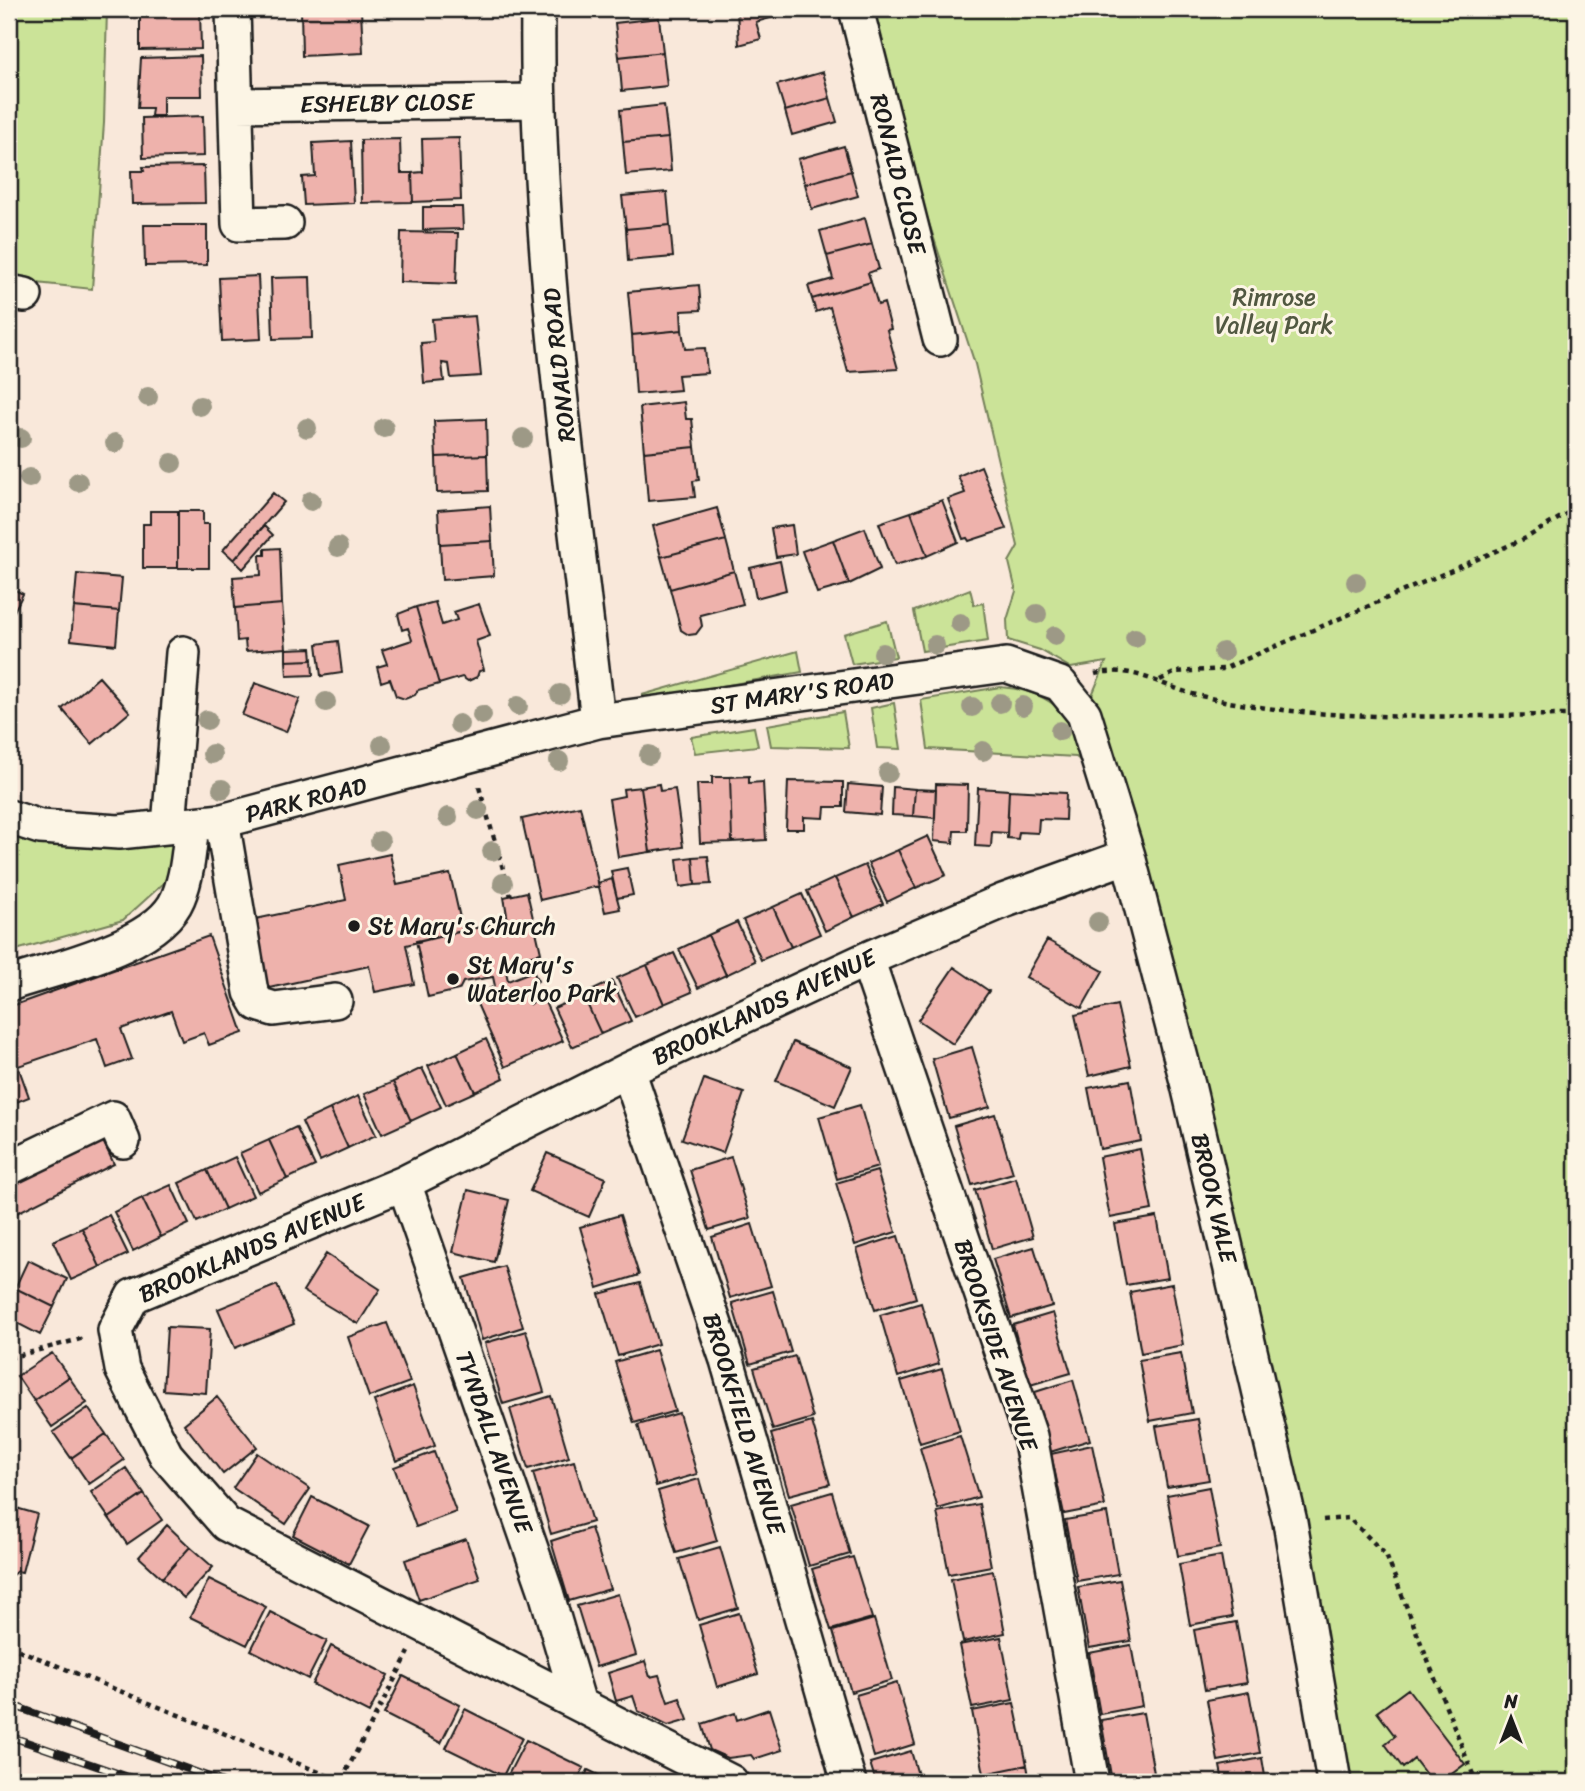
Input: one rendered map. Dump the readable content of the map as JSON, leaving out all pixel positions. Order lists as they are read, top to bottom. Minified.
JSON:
{"streets":{"street":["ESHELBY CLOSE","RONALD CLOSE","RONALD ROAD","ST MARY'S ROAD","PARK ROAD","BROOKLANDS AVENUE","BROOK VALE","BROOKSIDE AVENUE","BROOKFIELD AVENUE","TYNDALL AVENUE"]},"crossings":[["ESHELBY CLOSE","RONALD ROAD"],["RONALD ROAD","ST MARY'S ROAD"],["RONALD ROAD","PARK ROAD"],["ST MARY'S ROAD","PARK ROAD"],["ST MARY'S ROAD","BROOK VALE"],["BROOKLANDS AVENUE","BROOK VALE"],["BROOKLANDS AVENUE","BROOKSIDE AVENUE"],["BROOKLANDS AVENUE","BROOKFIELD AVENUE"],["BROOKLANDS AVENUE","TYNDALL AVENUE"]],"parks":["Rimrose Valley Park"],"places":["St Mary's Church","St Mary's Waterloo Park"],"north":"top"}
